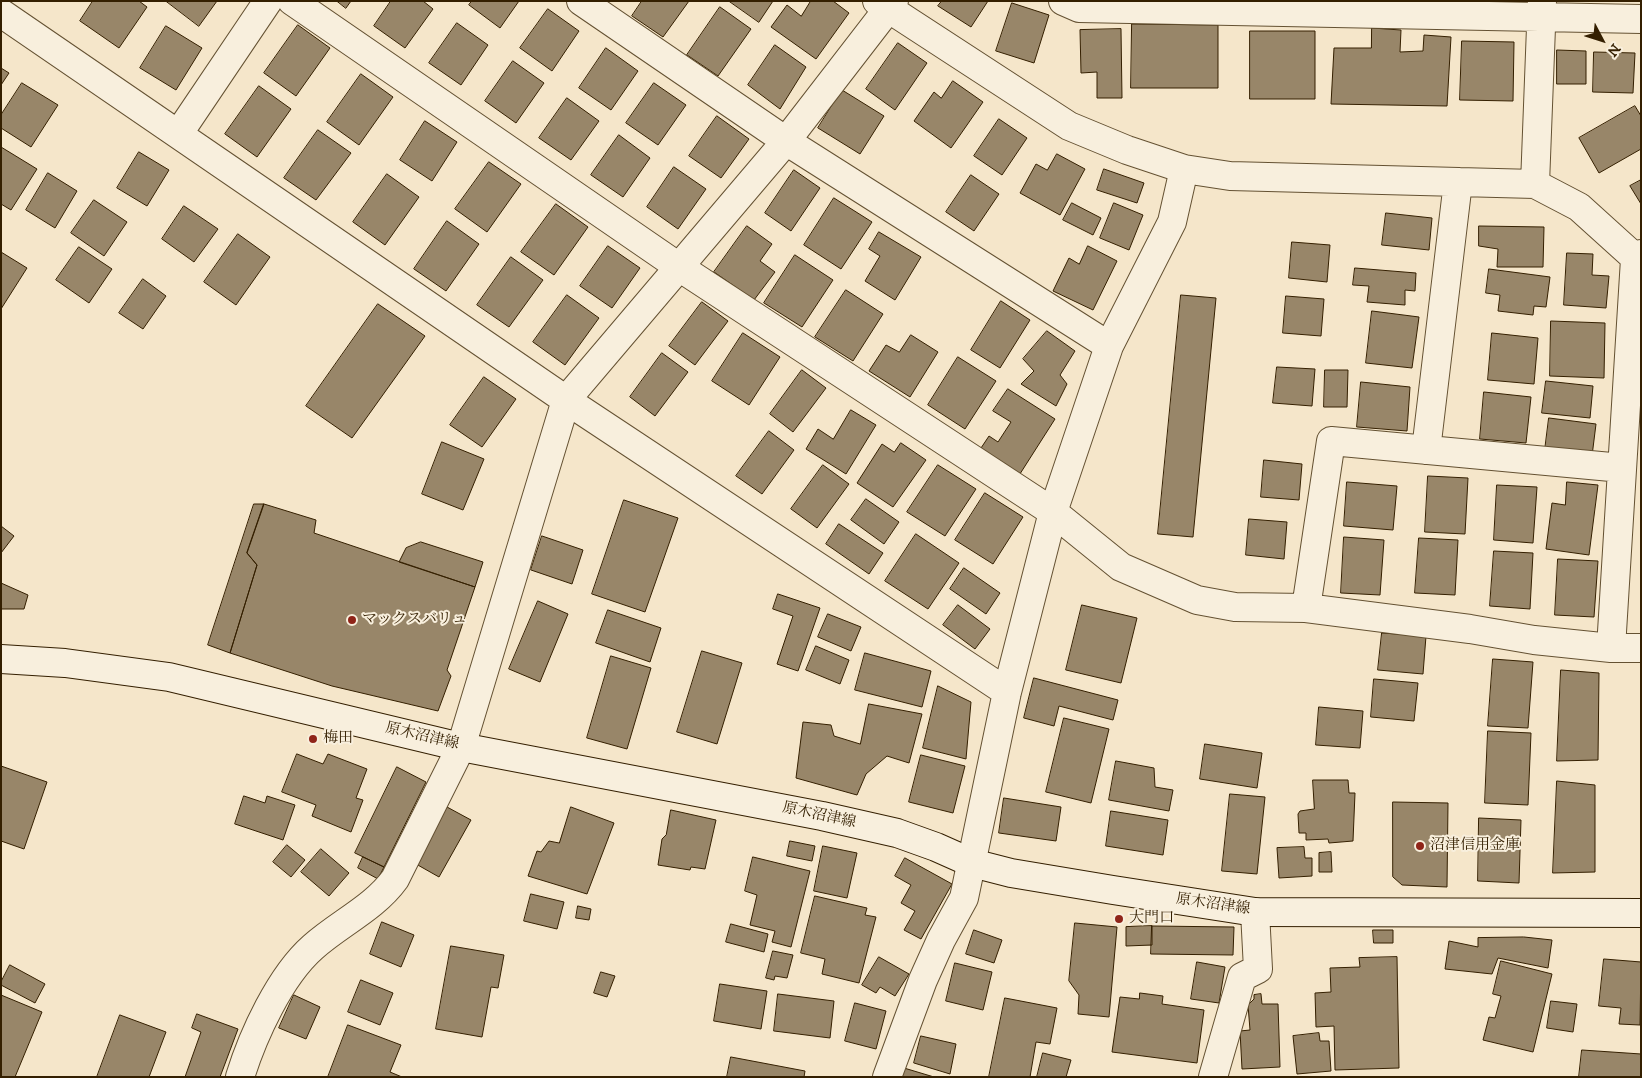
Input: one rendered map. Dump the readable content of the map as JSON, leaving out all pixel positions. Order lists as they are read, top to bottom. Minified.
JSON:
{"streets":{"street":["原木沼津線"]},"places":["マックスバリュ","梅田","沼津信用金庫","大門口"],"north":"bottom right"}
